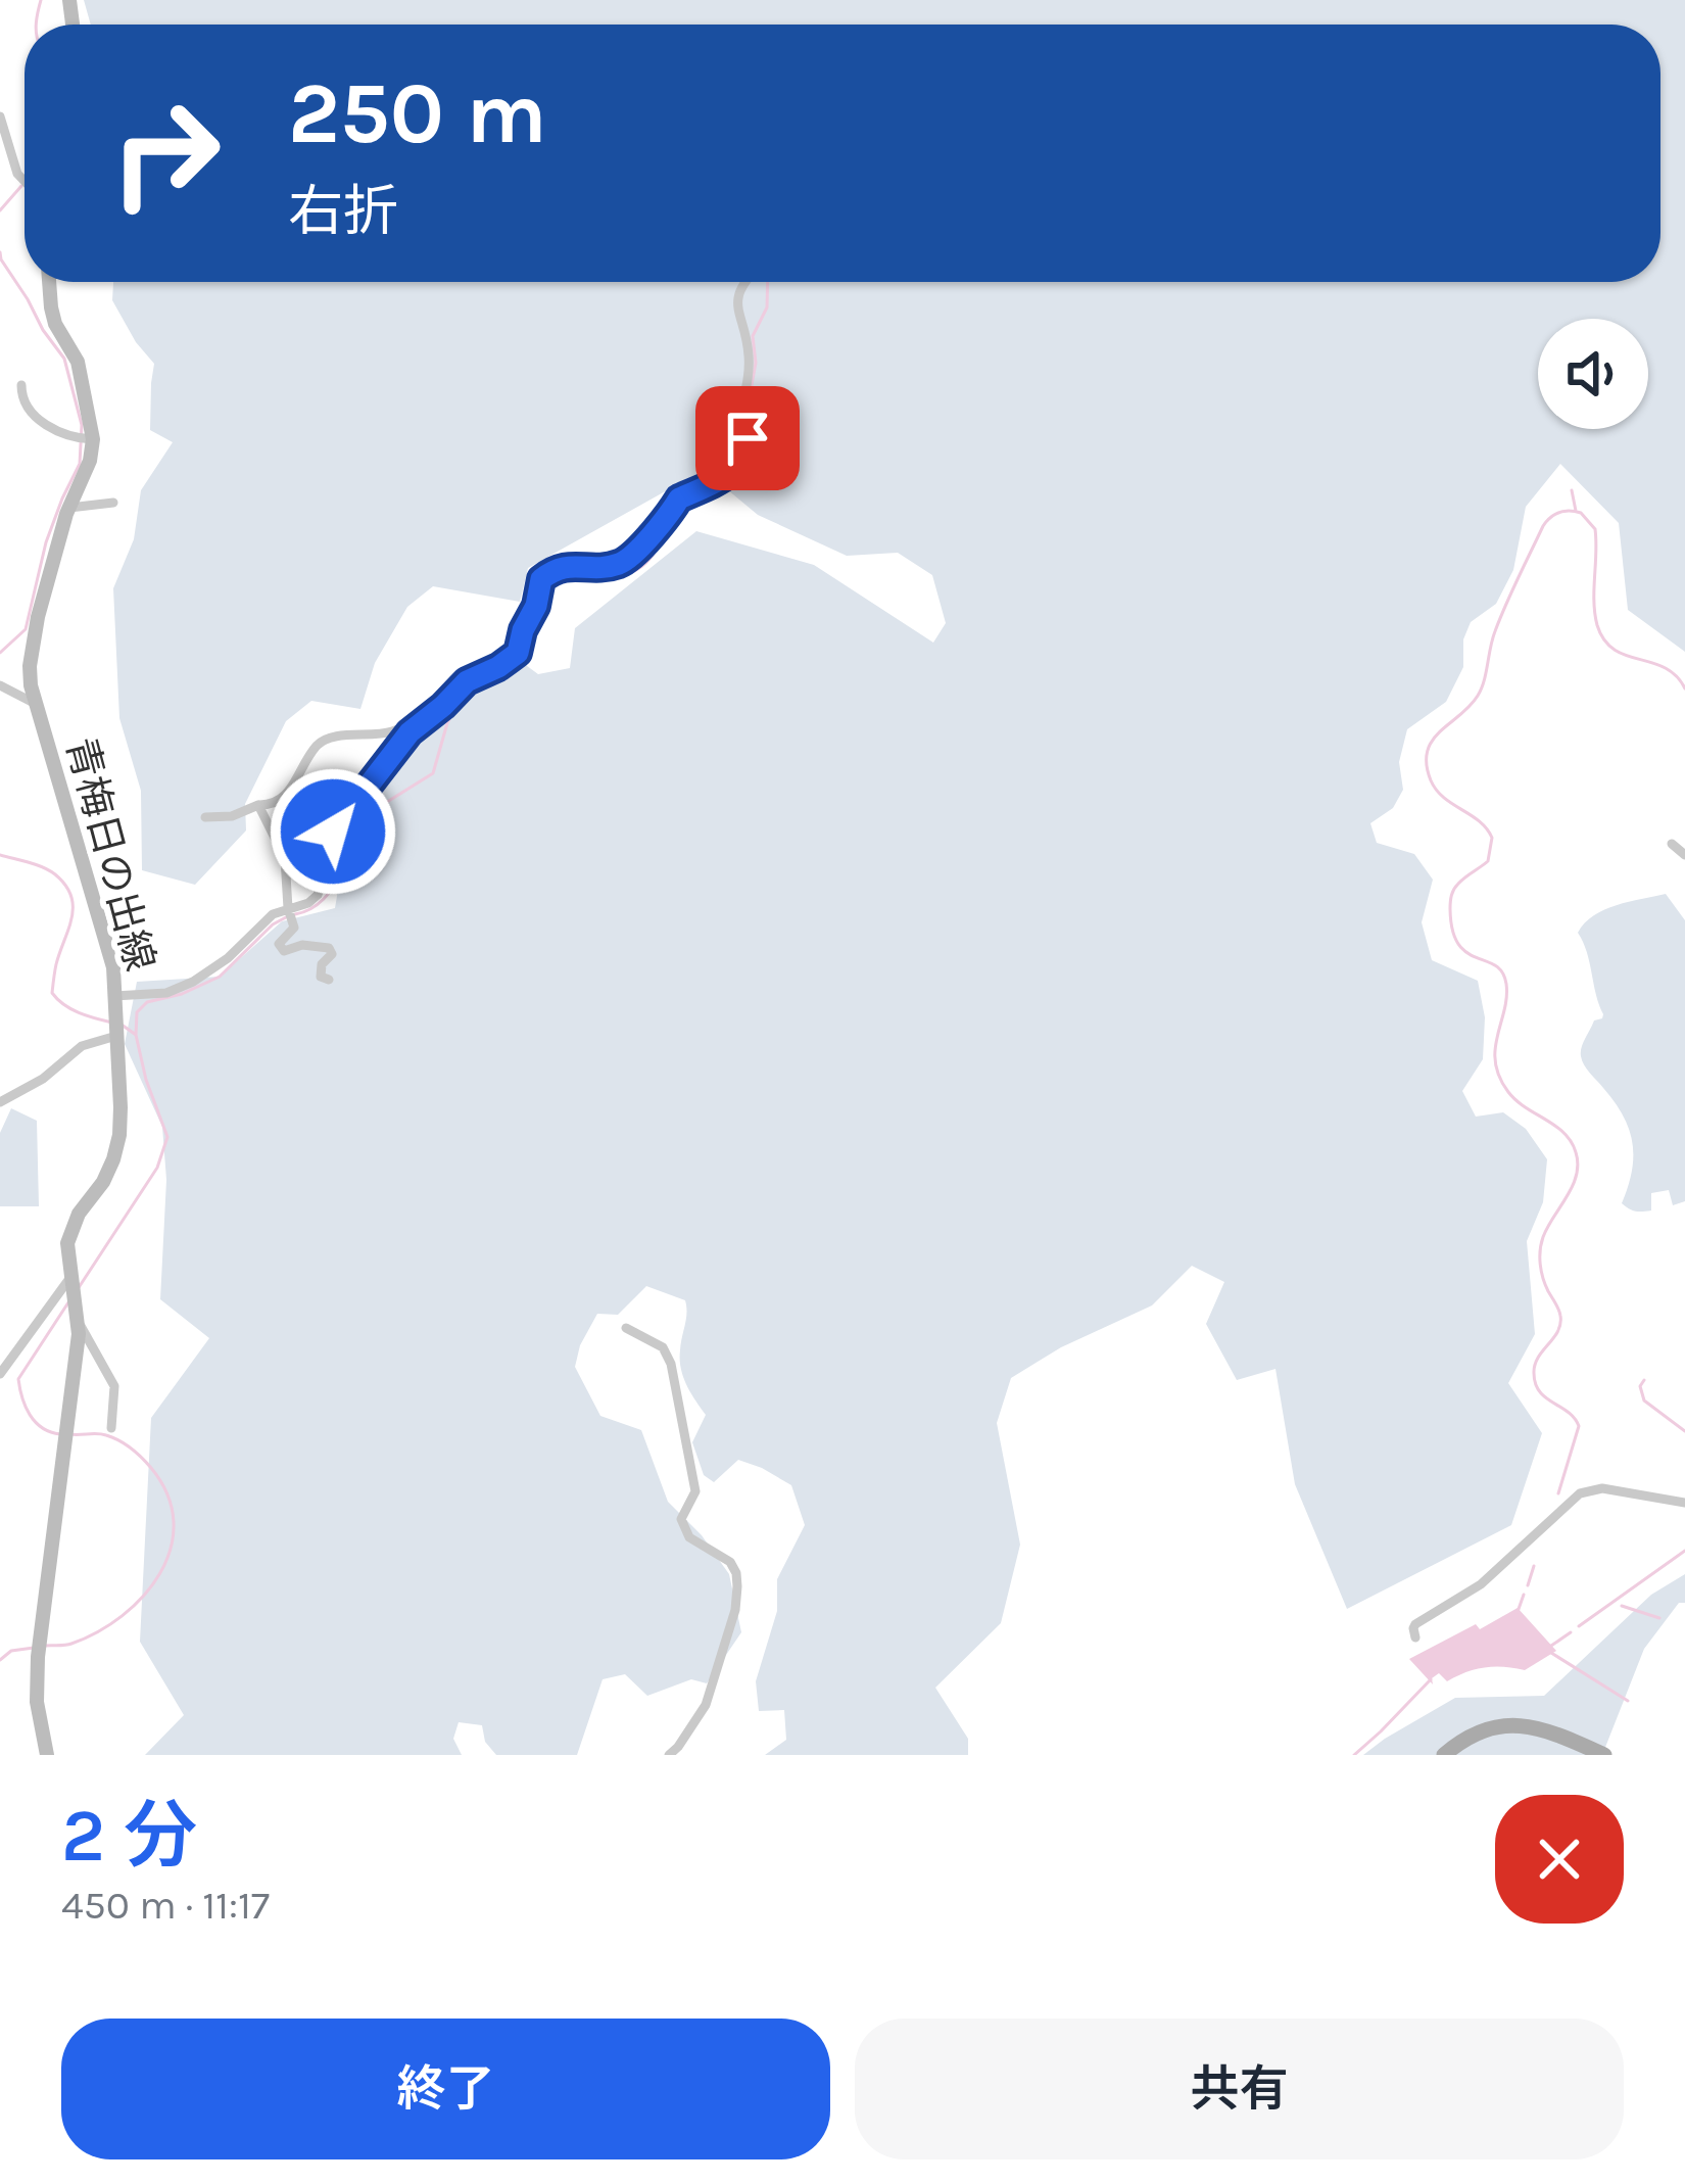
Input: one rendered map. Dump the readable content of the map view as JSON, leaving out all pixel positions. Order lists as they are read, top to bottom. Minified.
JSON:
{"streets":{"main road":["青梅日の出線"]},"page":{"turn":["250 m","右折"],"heading":["2 分","450 m · 11:17"],"buttons":["終了","共有"]}}
